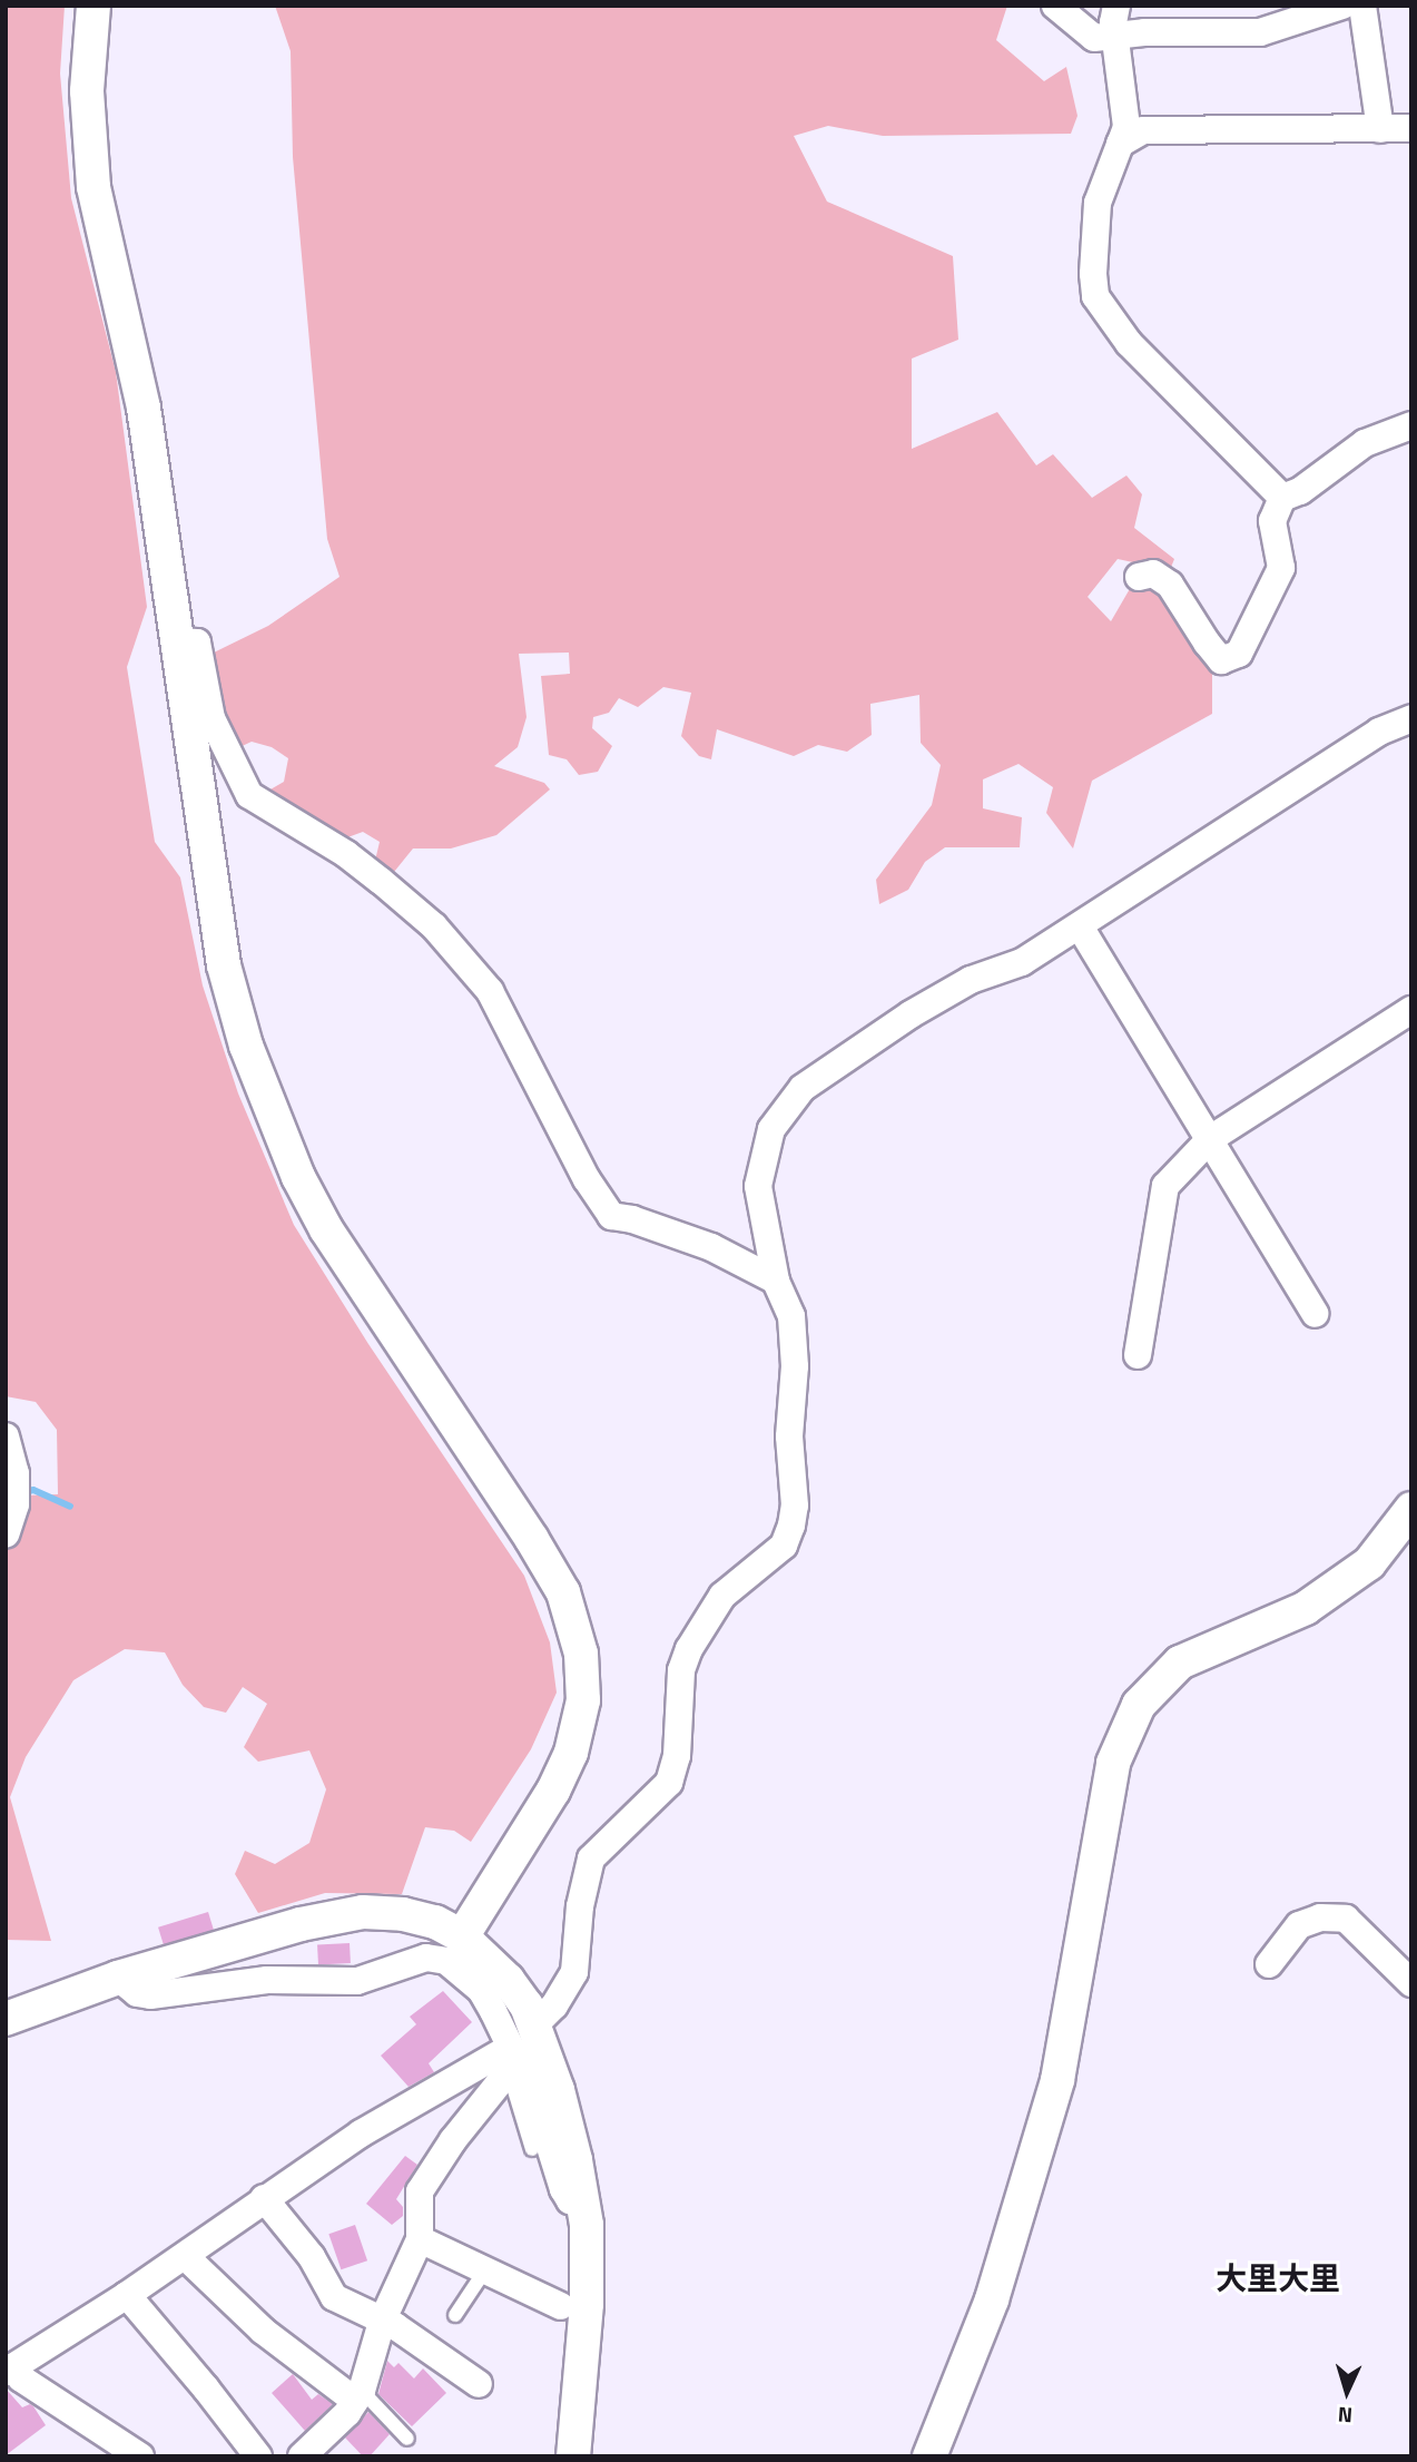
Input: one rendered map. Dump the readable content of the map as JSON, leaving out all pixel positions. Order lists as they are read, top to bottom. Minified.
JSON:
{"districts":["大里大里"],"north":"bottom"}
